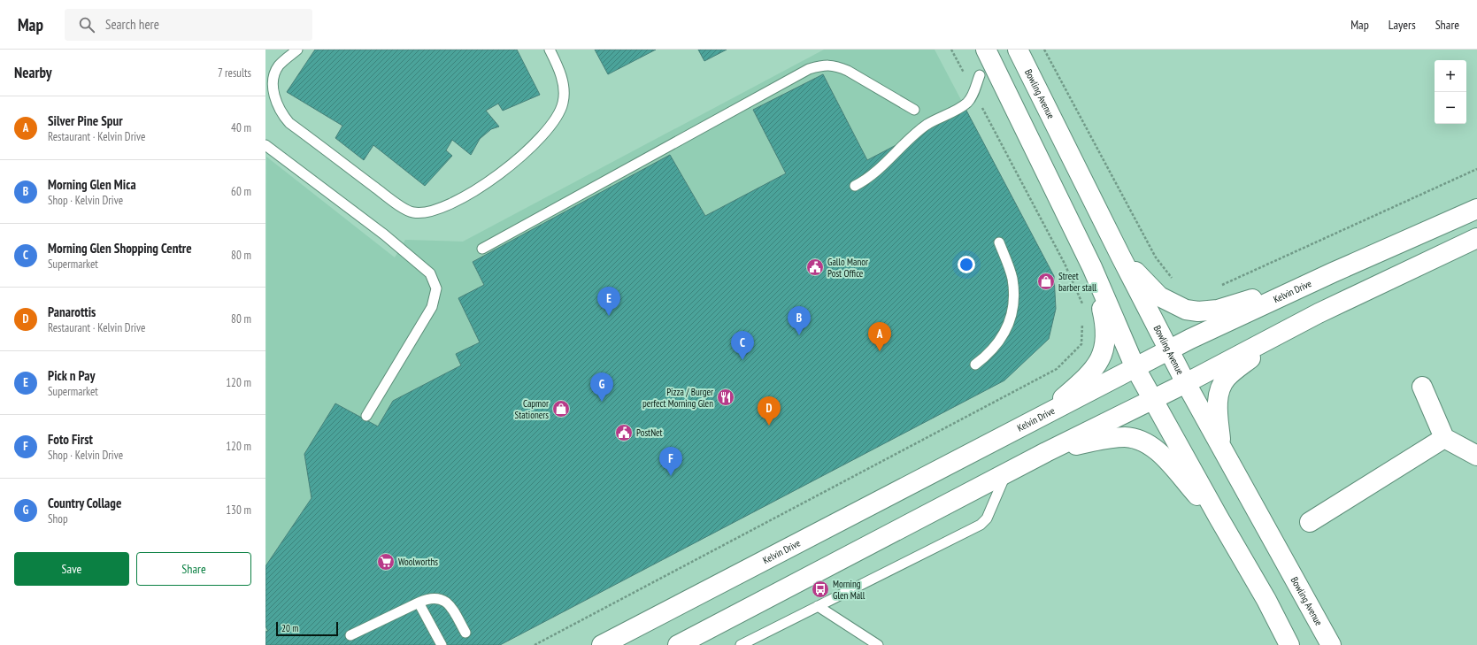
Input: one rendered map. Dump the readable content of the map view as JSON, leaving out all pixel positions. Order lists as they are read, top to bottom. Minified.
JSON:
{"streets":{"main road":["Bowling Avenue","Kelvin Drive"]},"crossings":[["Bowling Avenue","Kelvin Drive"]],"places":{"public building":["Gallo Manor Post Office","PostNet"],"shop":["Street barber stall","Capmor Stationers"],"restaurant":["Pizza / Burger perfect Morning Glen"],"supermarket":["Woolworths"],"bus stop":["Morning Glen Mall"]},"scale_bar":"20 m","page":{"header":"Map","search":"Search here","nav":["Map","Layers","Share"],"heading":["Nearby","7 results"],"map_buttons":["+","−"],"list":[{"mark":"A","name":"Silver Pine Spur","note":"Restaurant · Kelvin Drive","value":"40 m"},{"mark":"B","name":"Morning Glen Mica","note":"Shop · Kelvin Drive","value":"60 m"},{"mark":"C","name":"Morning Glen Shopping Centre","note":"Supermarket","value":"80 m"},{"mark":"D","name":"Panarottis","note":"Restaurant · Kelvin Drive","value":"80 m"},{"mark":"E","name":"Pick n Pay","note":"Supermarket","value":"120 m"},{"mark":"F","name":"Foto First","note":"Shop · Kelvin Drive","value":"120 m"},{"mark":"G","name":"Country Collage","note":"Shop","value":"130 m"}],"pins":["E","B","A","C","G","D","F"],"buttons":["Save","Share"],"scale":"20 m"}}
